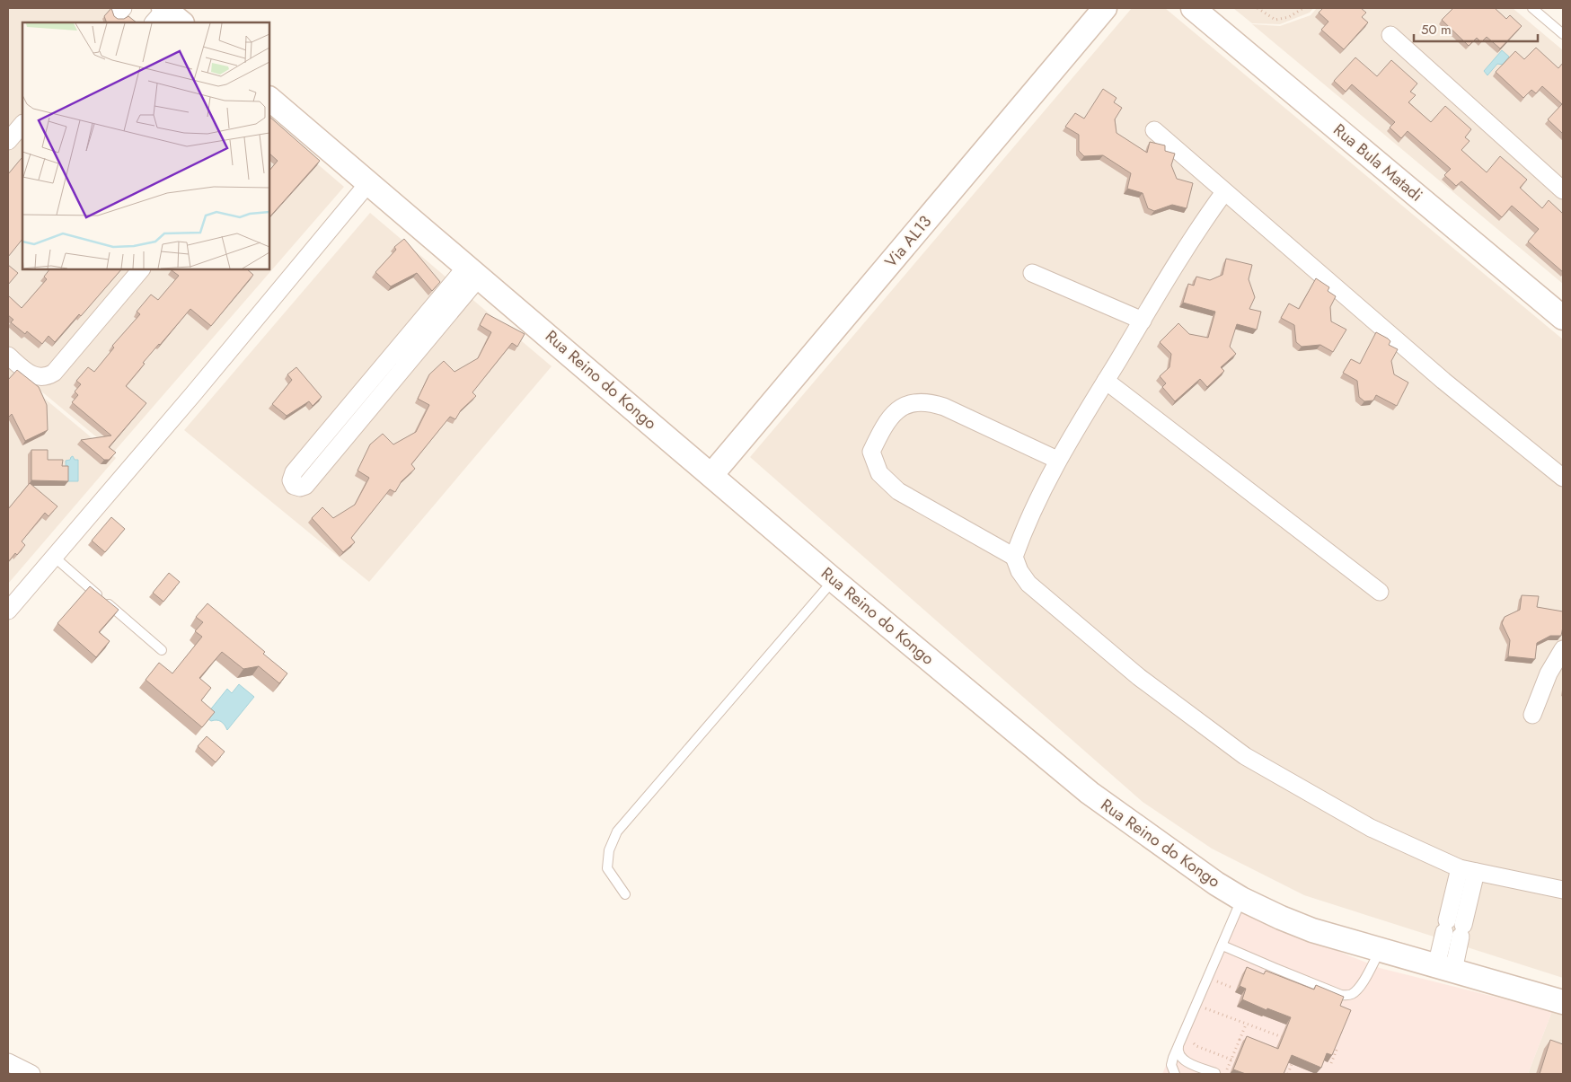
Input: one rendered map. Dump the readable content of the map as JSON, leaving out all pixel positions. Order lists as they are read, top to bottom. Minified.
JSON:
{"streets":{"street":["Rua Bula Matadi","Via AL13","Rua Reino do Kongo"]},"crossings":[["Via AL13","Rua Reino do Kongo"]],"scale_bar":"50 m"}
